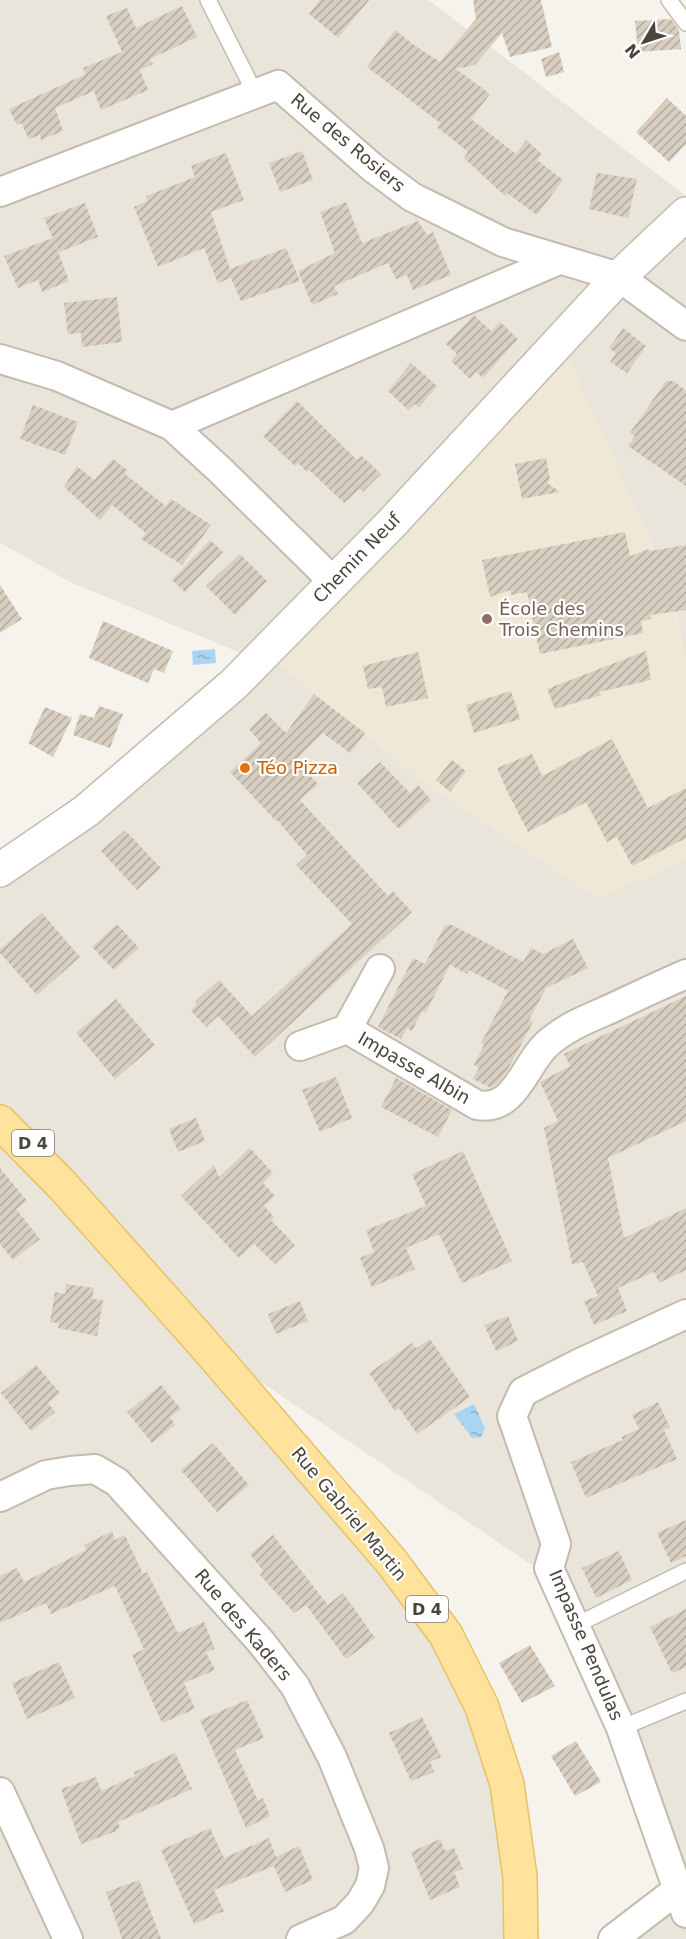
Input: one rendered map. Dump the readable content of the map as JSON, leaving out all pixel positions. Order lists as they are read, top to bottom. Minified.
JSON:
{"streets":{"main road":["D 4","Rue Gabriel Martin"],"street":["Rue des Rosiers","Chemin Neuf","Impasse Albin","Rue des Kaders","Impasse Pendulas"]},"crossings":[["Rue des Rosiers","Chemin Neuf"]],"places":["École des Trois Chemins","Téo Pizza"],"north":"bottom left"}
